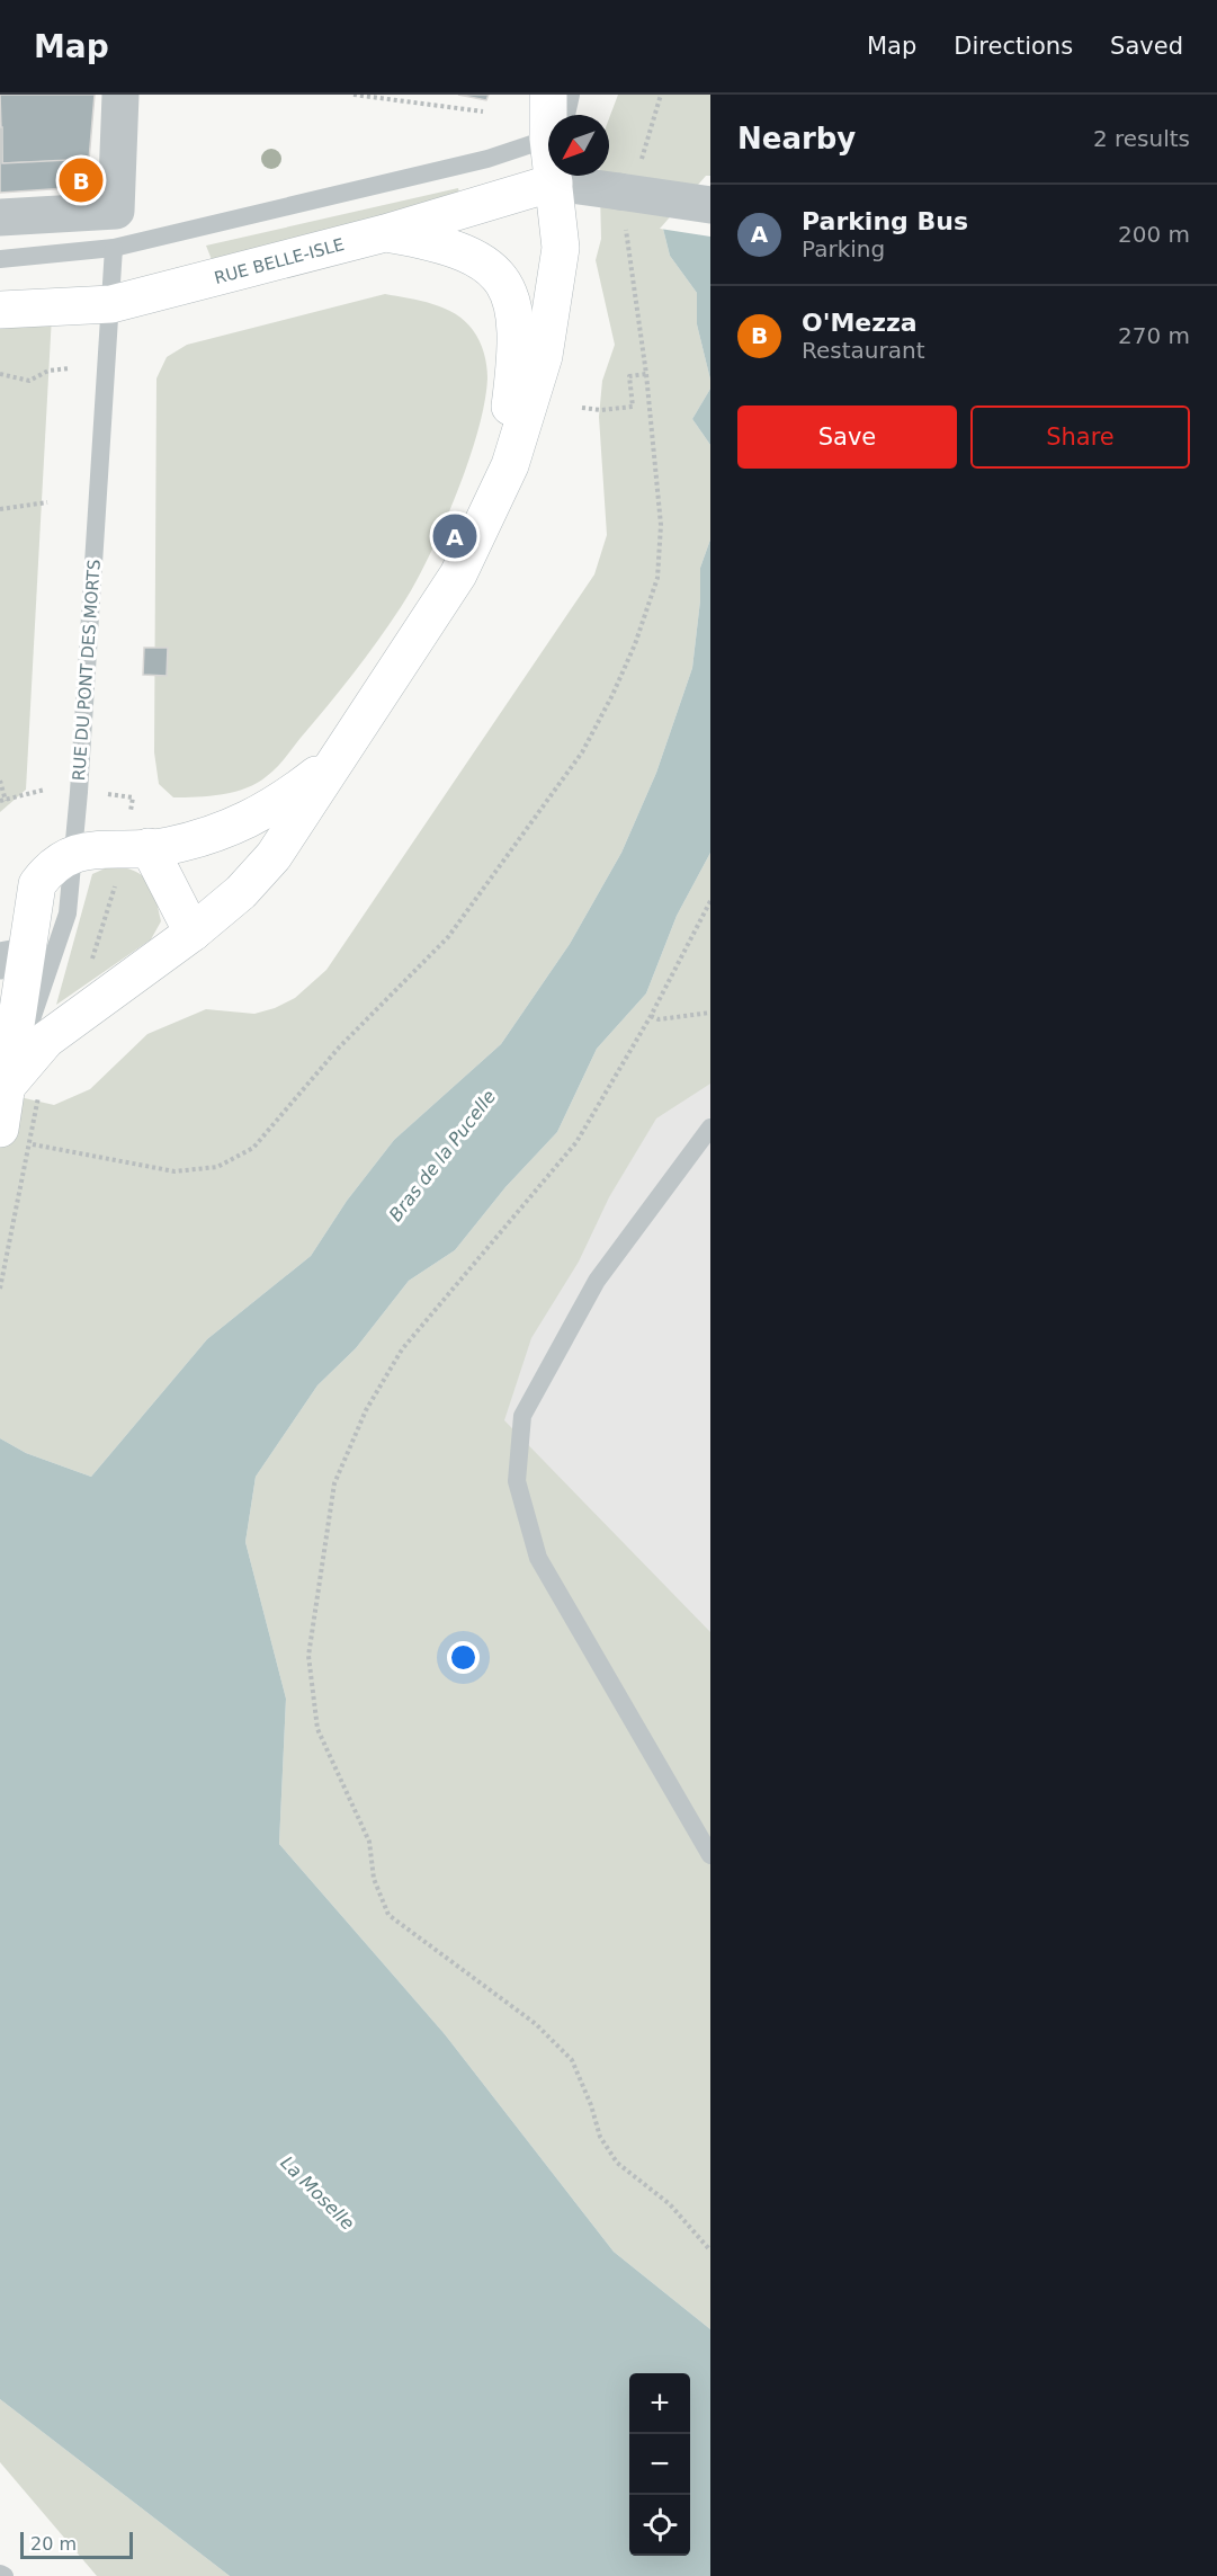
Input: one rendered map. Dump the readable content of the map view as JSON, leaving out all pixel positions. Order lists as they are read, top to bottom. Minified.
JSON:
{"streets":{"main road":["RUE BELLE-ISLE"],"lane":["RUE DU PONT DES MORTS"]},"crossings":[["RUE BELLE-ISLE","RUE DU PONT DES MORTS"]],"water":["Bras de la Pucelle","La Moselle"],"scale_bar":"20 m","north":"bottom left","page":{"header":"Map","nav":["Map","Directions","Saved"],"heading":["Nearby","2 results"],"pins":["B","A"],"list":[{"mark":"A","name":"Parking Bus","note":"Parking","value":"200 m"},{"mark":"B","name":"O'Mezza","note":"Restaurant","value":"270 m"}],"buttons":["Save","Share"],"map_buttons":["+","−"],"scale":"20 m"}}
